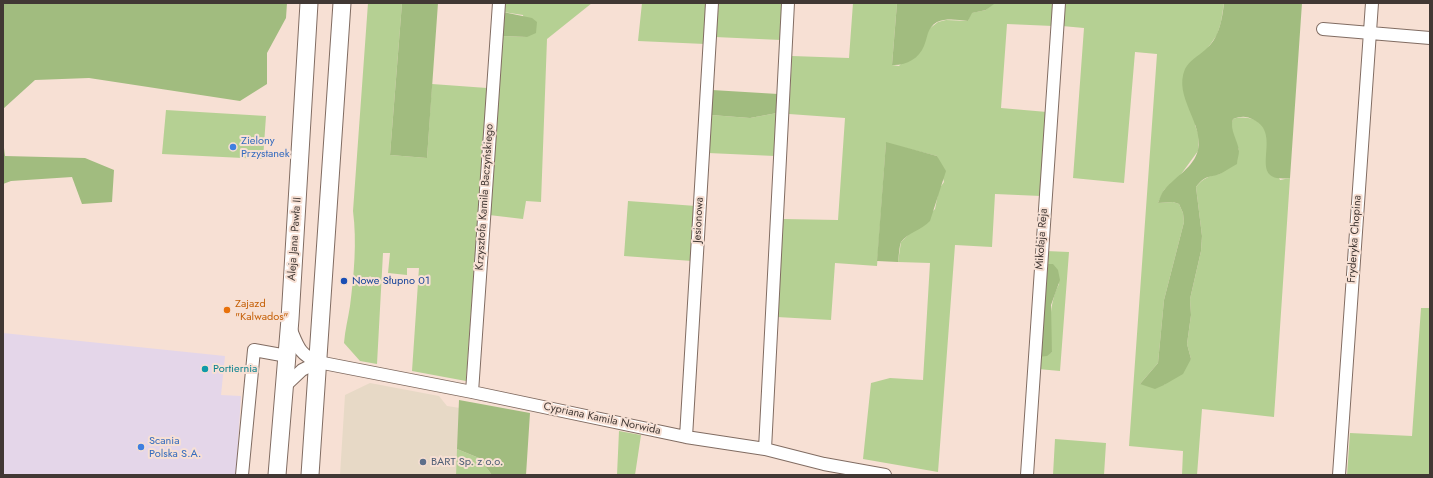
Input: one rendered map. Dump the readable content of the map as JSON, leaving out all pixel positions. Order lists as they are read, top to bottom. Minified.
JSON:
{"streets":{"main road":["Aleja Jana Pawła II"],"street":["Krzysztofa Kamila Baczyńskiego","Jesionowa","Mikołaja Reja","Fryderyka Chopina","Cypriana Kamila Norwida"]},"crossings":[["Krzysztofa Kamila Baczyńskiego","Cypriana Kamila Norwida"],["Jesionowa","Cypriana Kamila Norwida"]],"places":["Zielony Przystanek","Nowe Słupno 01","Zajazd \"Kalwados\"","Portiernia","Scania Polska S.A.","BART Sp. z o.o."]}
